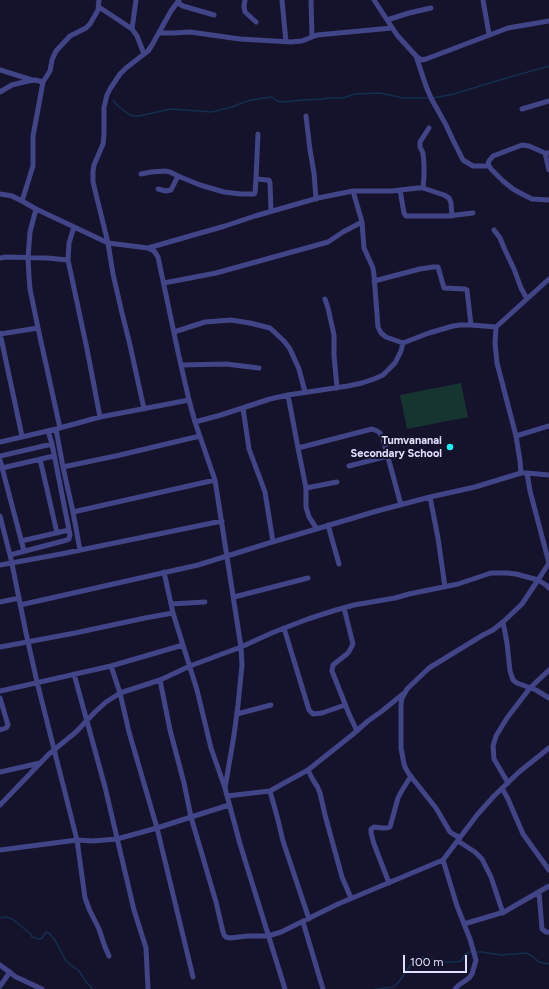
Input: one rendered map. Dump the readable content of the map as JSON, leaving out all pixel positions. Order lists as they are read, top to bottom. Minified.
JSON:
{"places":["Tumvananai Secondary School"],"scale_bar":"100 m"}
